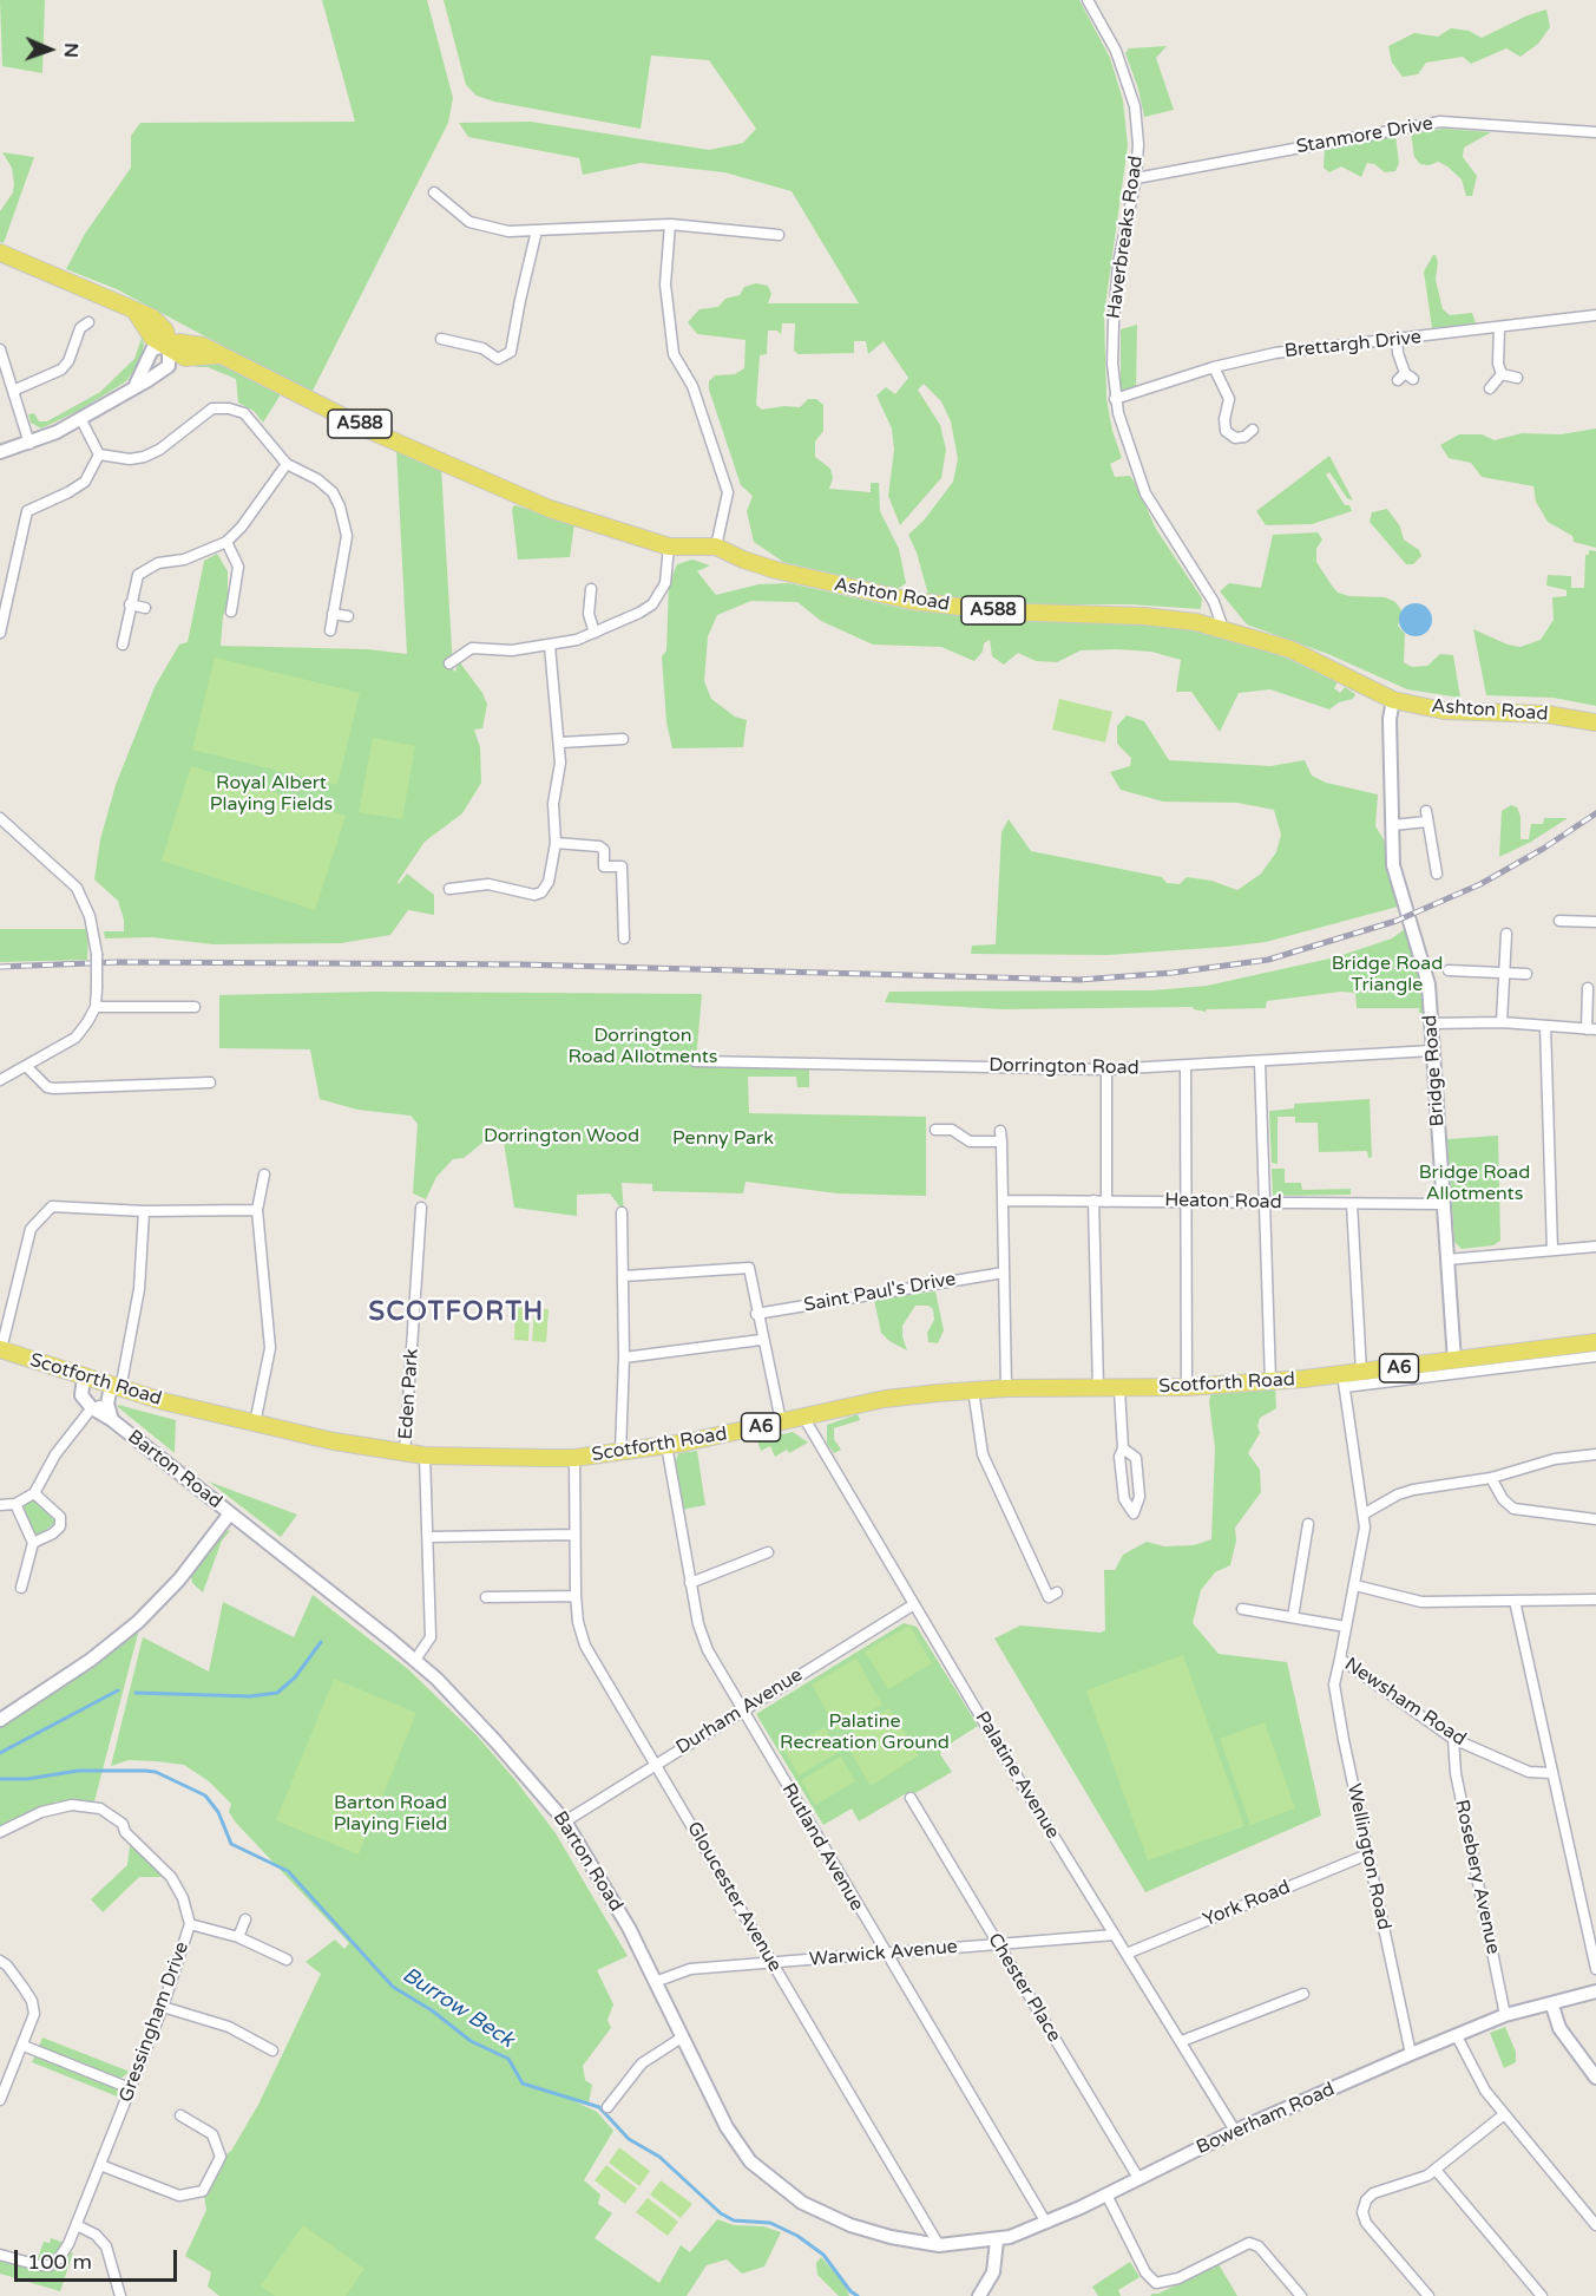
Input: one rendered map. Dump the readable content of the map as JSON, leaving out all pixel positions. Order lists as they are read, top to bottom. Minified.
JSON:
{"streets":{"main road":["A588","Ashton Road","A6","Scotforth Road"],"street":["Stanmore Drive","Haverbreaks Road","Brettargh Drive","Dorrington Road","Bridge Road","Heaton Road","Saint Paul's Drive","Eden Park","Barton Road","Newsham Road","Durham Avenue","Palatine Avenue","Rutland Avenue","Wellington Road","Rosebery Avenue","Gloucester Avenue","York Road","Warwick Avenue","Chester Place","Gressingham Drive","Bowerham Road"]},"crossings":[["Stanmore Drive","Haverbreaks Road"],["Haverbreaks Road","Brettargh Drive"],["Haverbreaks Road","Ashton Road"],["Ashton Road","Bridge Road"],["Dorrington Road","Bridge Road"],["Bridge Road","Heaton Road"],["Bridge Road","A6"],["Bridge Road","Scotforth Road"],["A6","Scotforth Road"],["Scotforth Road","Eden Park"],["Scotforth Road","Barton Road"],["Scotforth Road","Newsham Road"],["Scotforth Road","Palatine Avenue"],["Scotforth Road","Rutland Avenue"],["Scotforth Road","Gloucester Avenue"],["Barton Road","Durham Avenue"],["Barton Road","Gloucester Avenue"],["Barton Road","Warwick Avenue"],["Barton Road","Bowerham Road"],["Newsham Road","Wellington Road"],["Newsham Road","Rosebery Avenue"],["Durham Avenue","Palatine Avenue"],["Durham Avenue","Rutland Avenue"],["Durham Avenue","Gloucester Avenue"],["Palatine Avenue","York Road"],["Palatine Avenue","Warwick Avenue"],["Palatine Avenue","Bowerham Road"],["Rutland Avenue","Warwick Avenue"],["Rutland Avenue","Bowerham Road"],["Wellington Road","York Road"],["Wellington Road","Bowerham Road"],["Rosebery Avenue","Bowerham Road"],["Gloucester Avenue","Warwick Avenue"],["Warwick Avenue","Chester Place"],["Chester Place","Bowerham Road"]],"districts":["SCOTFORTH"],"water":["Burrow Beck"],"parks":["Royal Albert Playing Fields","Bridge Road Triangle","Dorrington Road Allotments","Dorrington Wood","Penny Park","Bridge Road Allotments","Palatine Recreation Ground","Barton Road Playing Field"],"scale_bar":"100 m","north":"right"}
